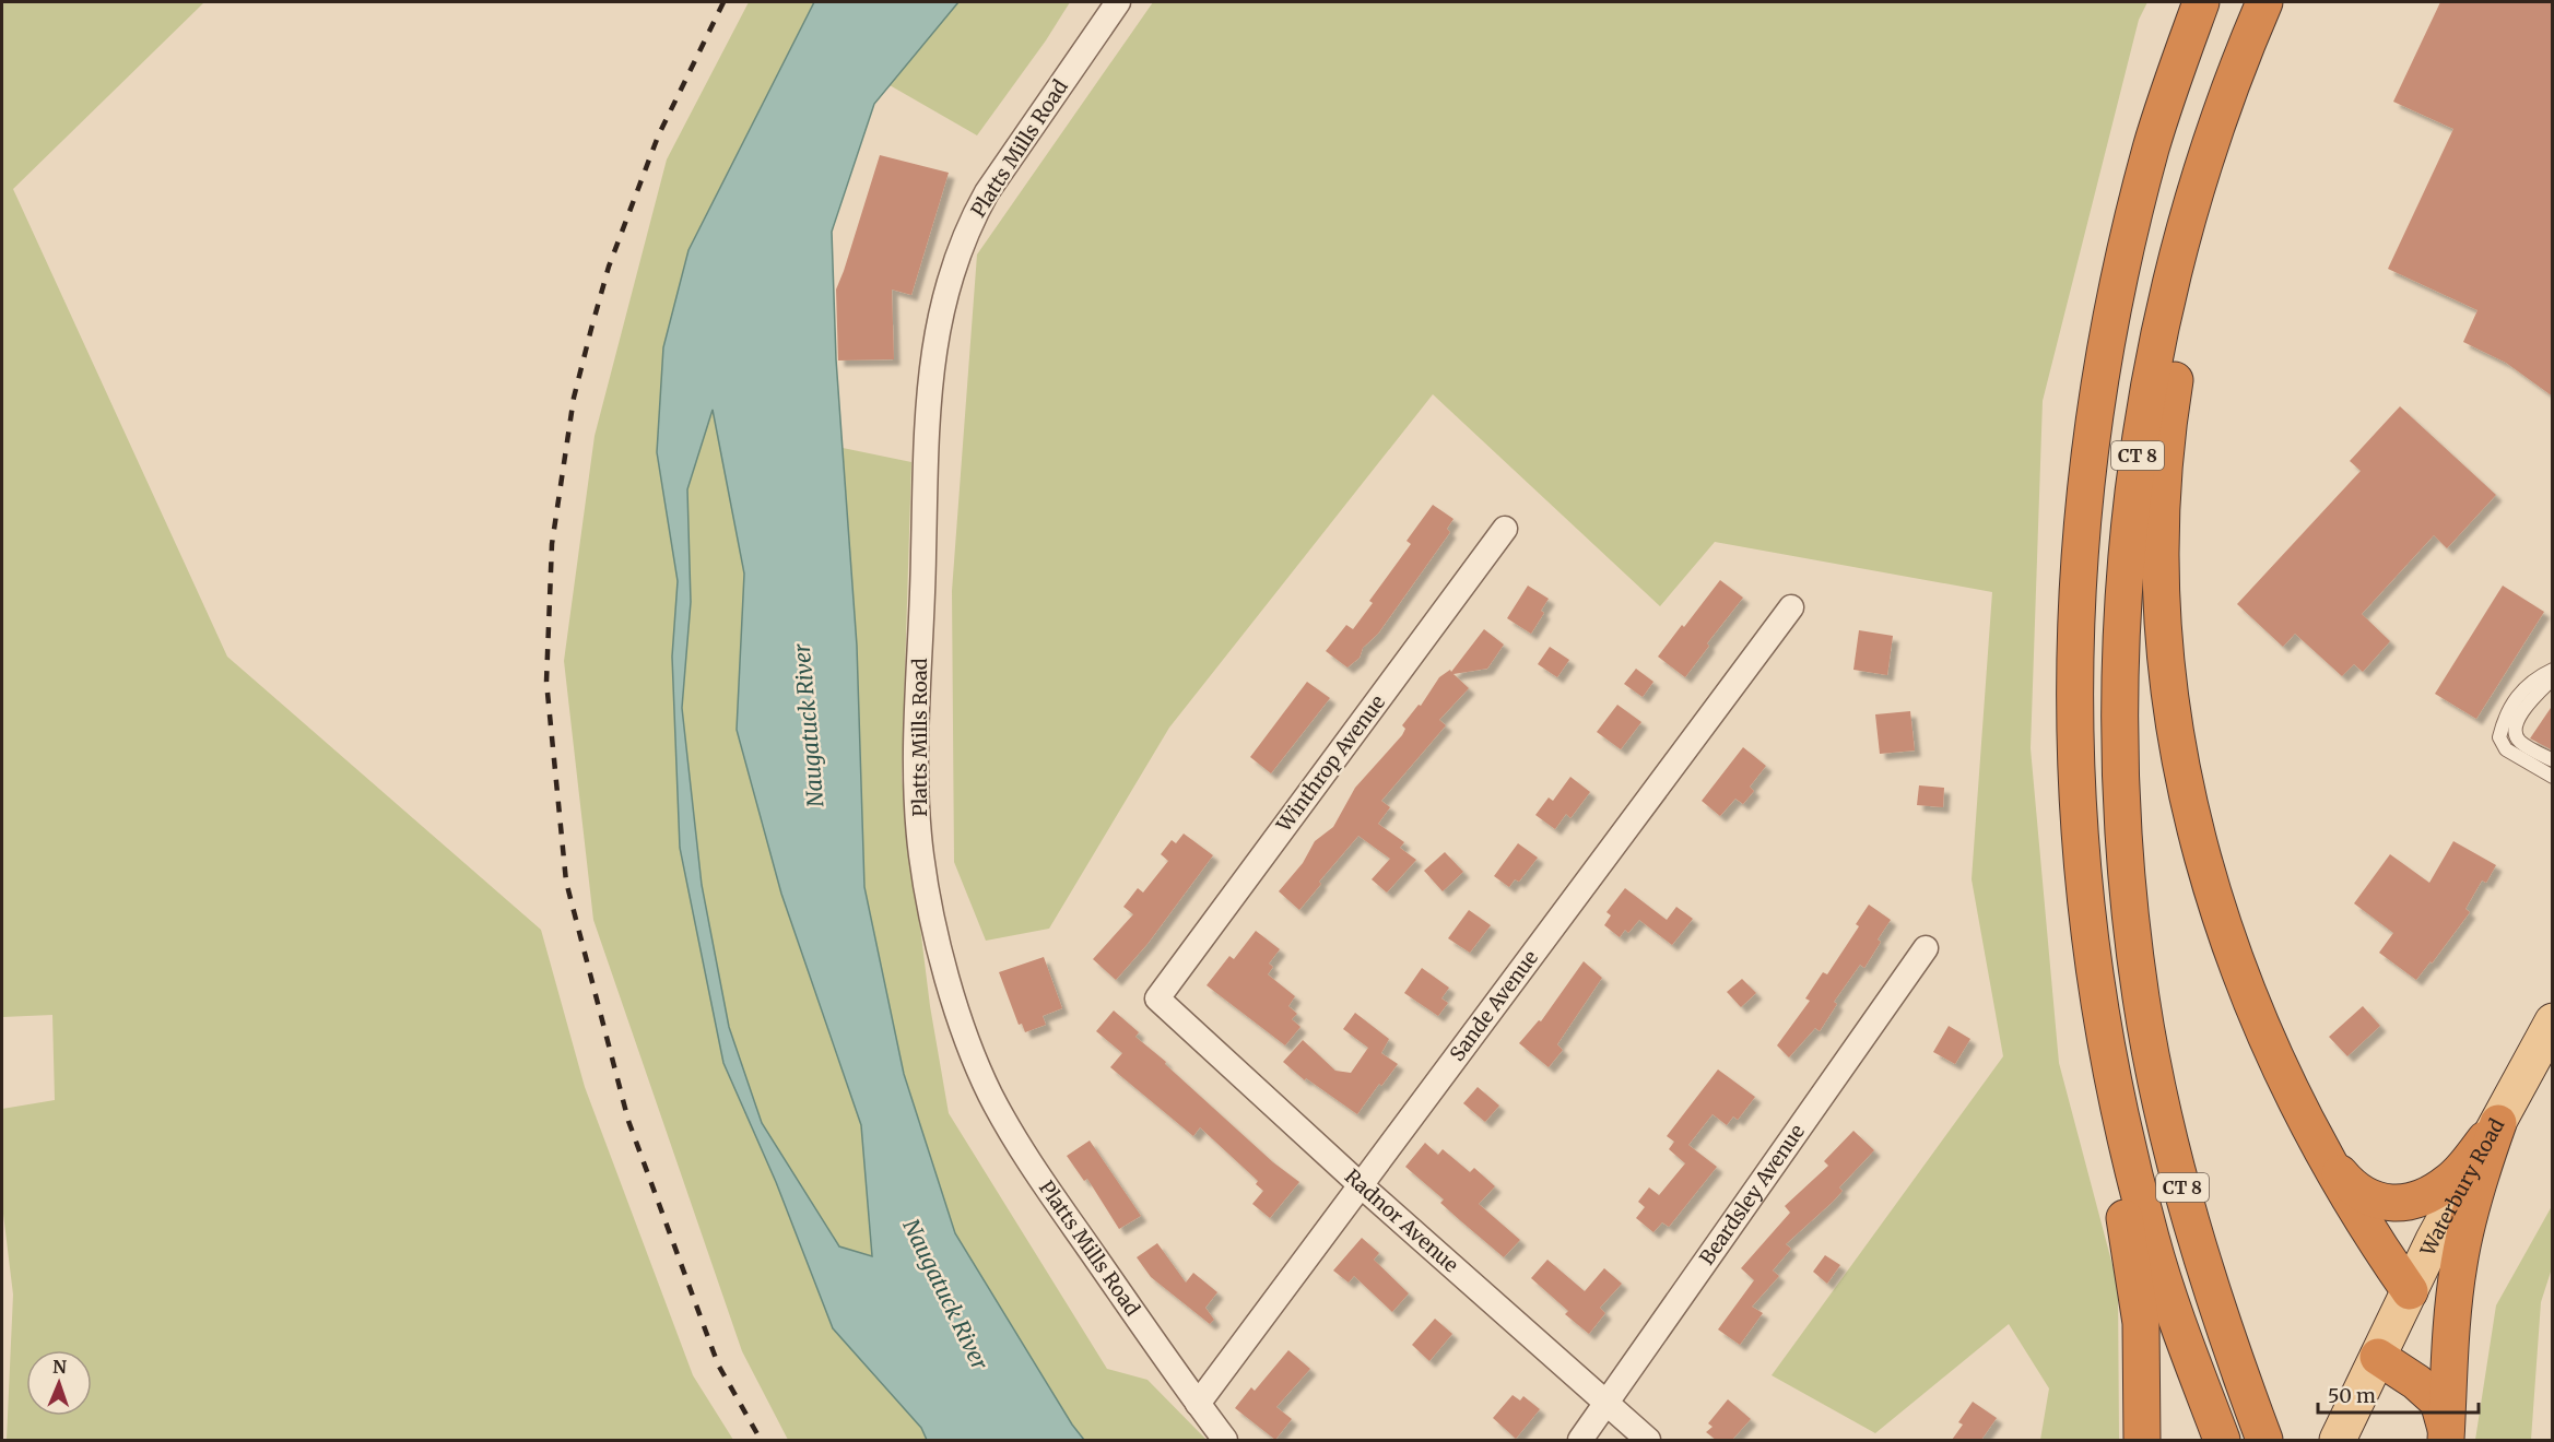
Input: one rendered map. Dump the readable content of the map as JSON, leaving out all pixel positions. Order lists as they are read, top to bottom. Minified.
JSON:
{"streets":{"highway":["CT 8"],"main road":["Waterbury Road"],"street":["Platts Mills Road","Winthrop Avenue","Sande Avenue","Beardsley Avenue","Radnor Avenue"]},"crossings":[["Platts Mills Road","Sande Avenue"],["Winthrop Avenue","Radnor Avenue"],["Sande Avenue","Radnor Avenue"],["Beardsley Avenue","Radnor Avenue"]],"water":["Naugatuck River"],"scale_bar":"50 m","north":"top"}
